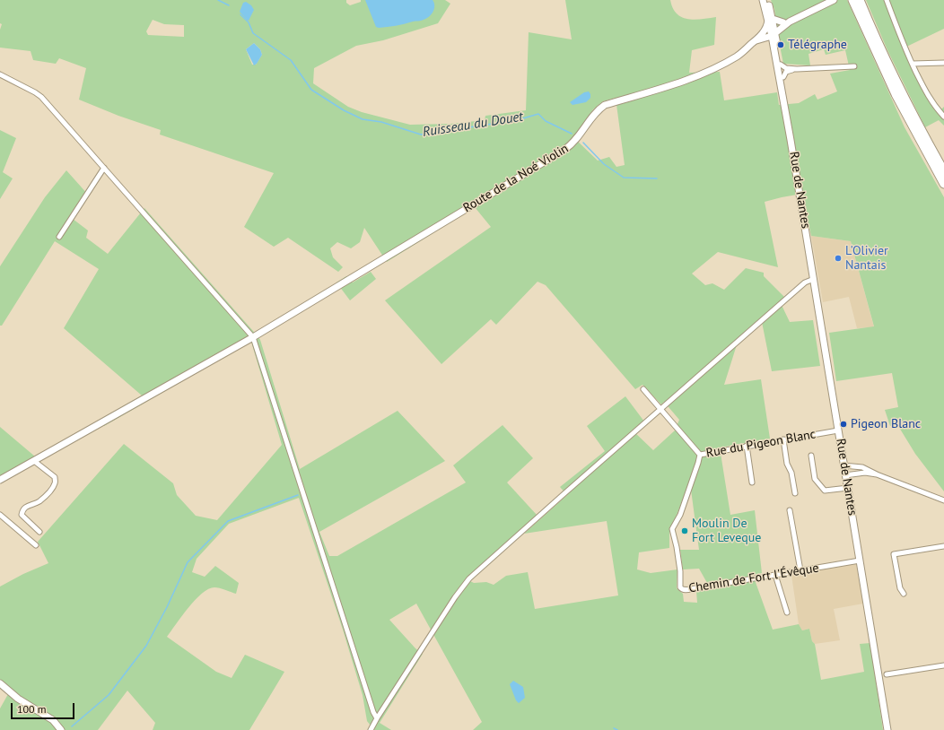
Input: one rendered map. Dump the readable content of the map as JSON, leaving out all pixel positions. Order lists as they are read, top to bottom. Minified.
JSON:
{"streets":{"street":["Route de la Noé Violin","Rue de Nantes","Rue du Pigeon Blanc","Chemin de Fort l'Évêque"]},"crossings":[["Rue de Nantes","Rue du Pigeon Blanc"],["Rue de Nantes","Chemin de Fort l'Évêque"],["Rue du Pigeon Blanc","Chemin de Fort l'Évêque"]],"water":["Ruisseau du Douet"],"places":["Télégraphe","L'Olivier Nantais","Pigeon Blanc","Moulin De Fort Leveque"],"scale_bar":"100 m"}
